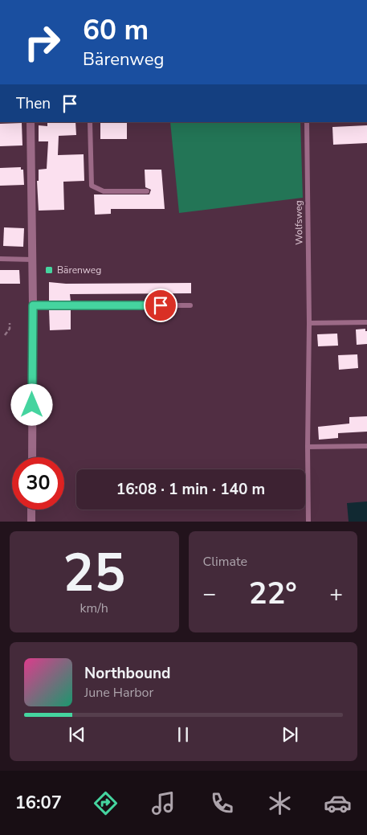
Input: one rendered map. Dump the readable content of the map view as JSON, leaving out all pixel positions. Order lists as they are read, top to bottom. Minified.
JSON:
{"streets":{"lane":["Wolfsweg"]},"places":{"transit":["Bärenweg"]},"page":{"turn":["60 m","Bärenweg"],"then":"Then","limit":"30","trip":"16:08 · 1 min · 140 m","tile":[["25","km/h"],"Climate"],"heat":["−","22°","+"],"song":["Northbound","June Harbor"],"tabs":"16:07"}}
